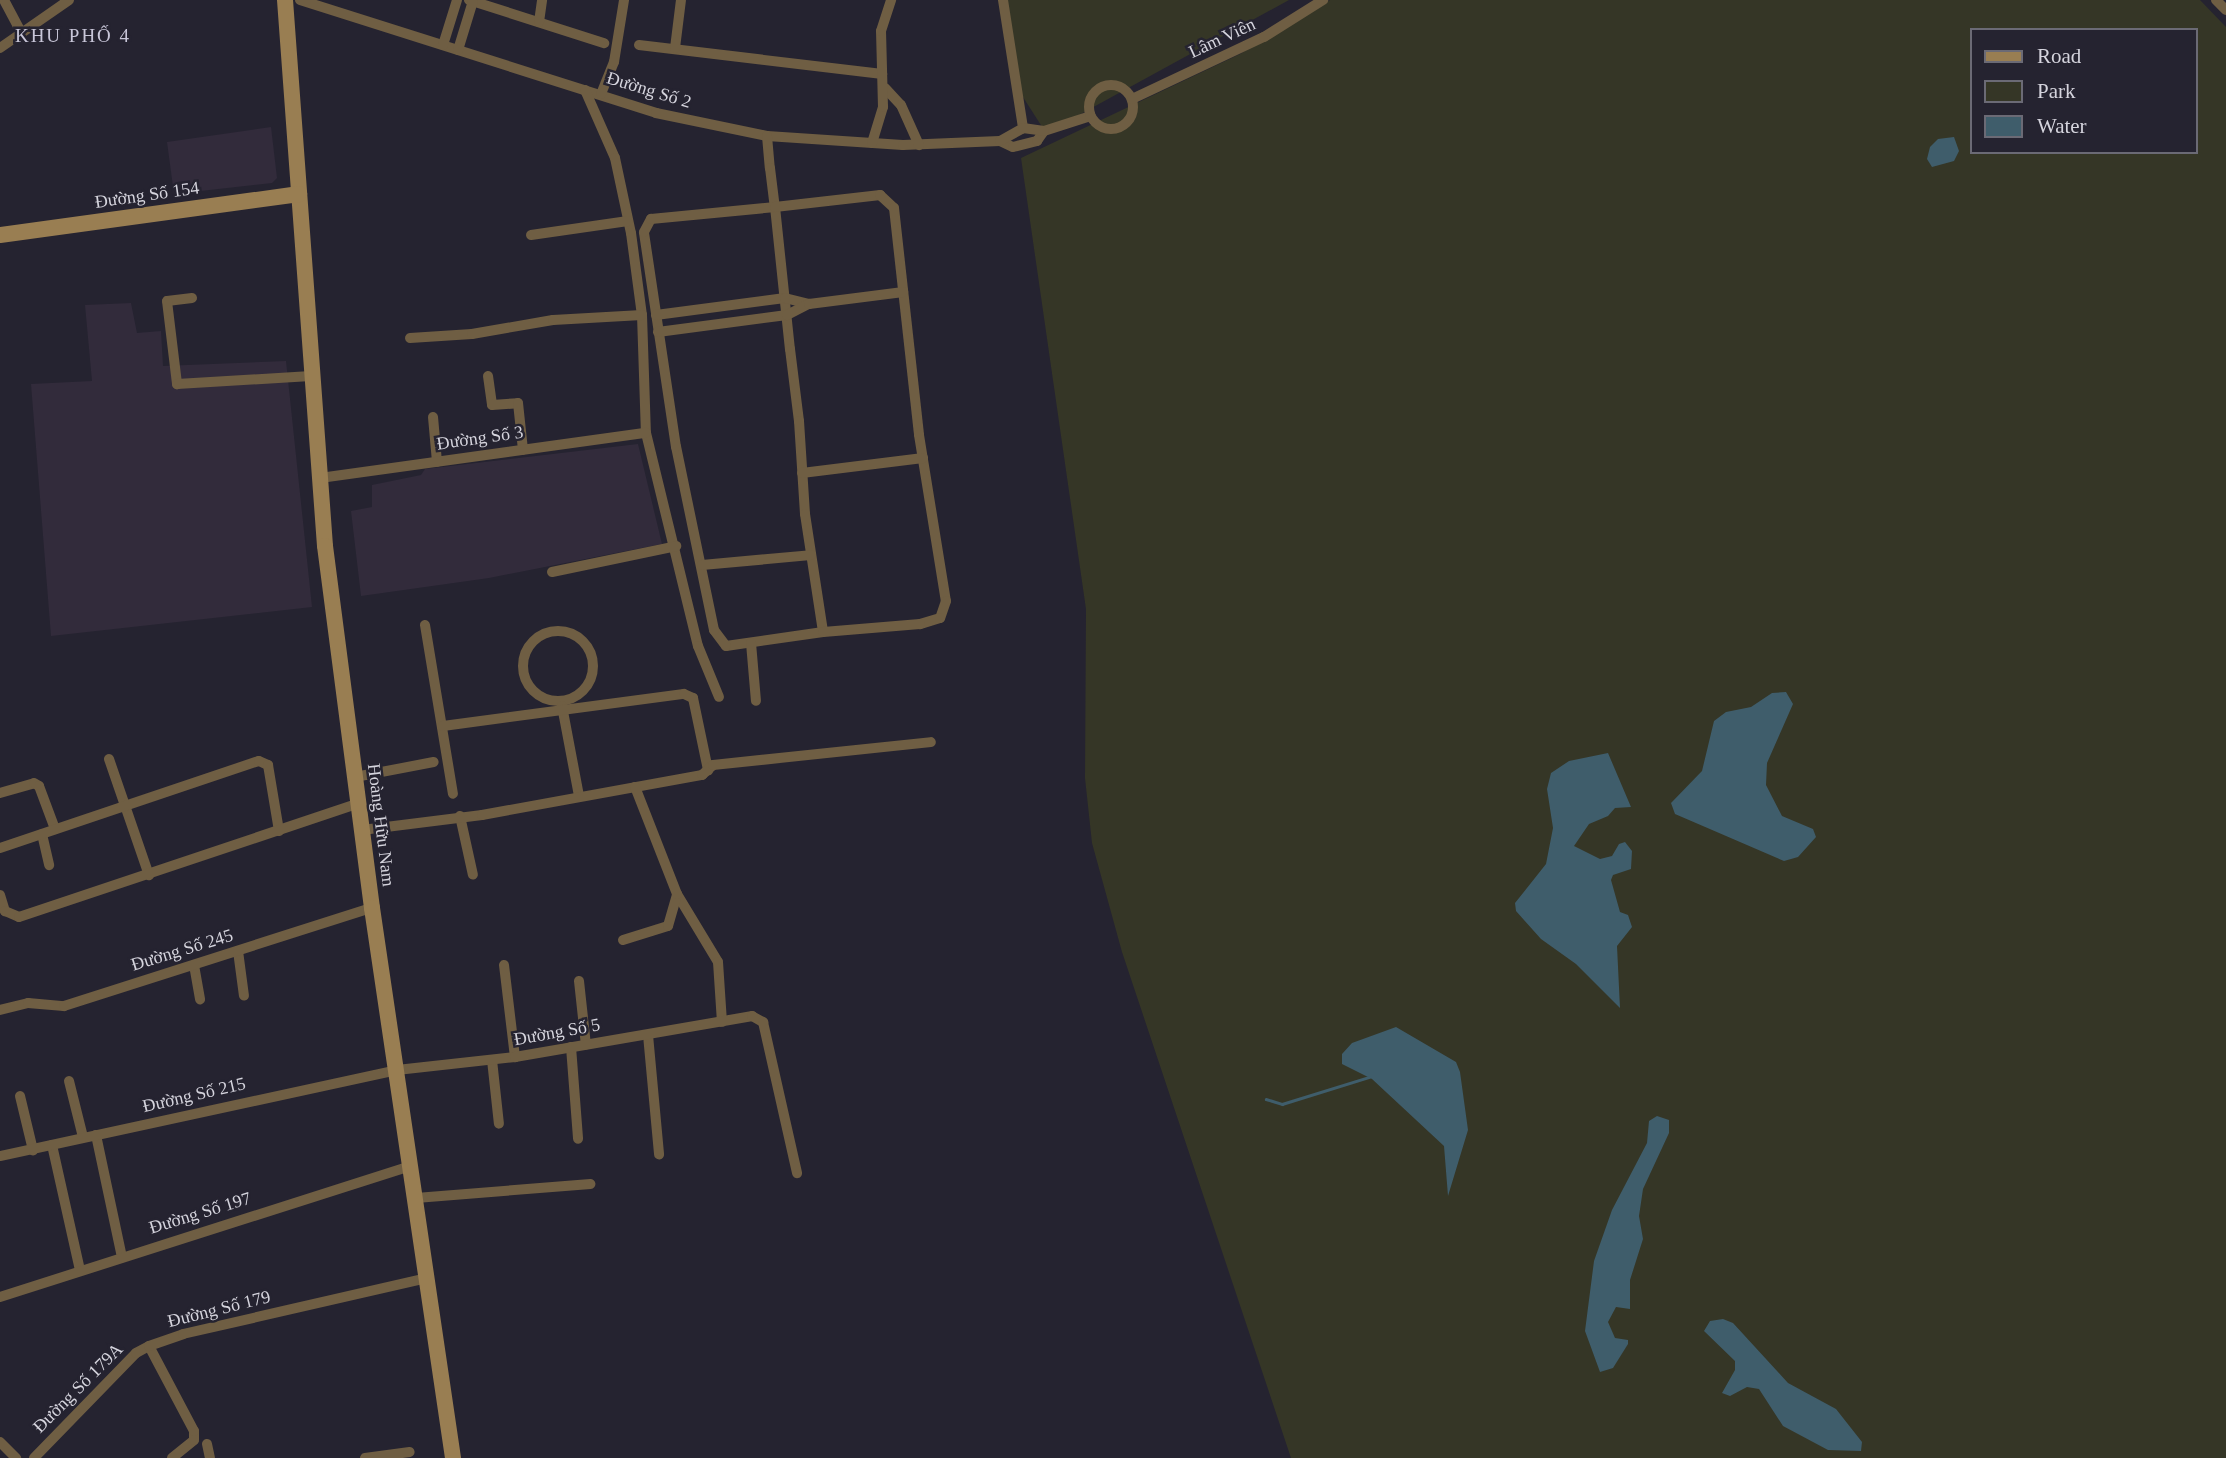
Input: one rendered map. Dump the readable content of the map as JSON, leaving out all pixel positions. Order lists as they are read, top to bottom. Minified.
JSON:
{"streets":{"main road":["Đường Số 154","Hoàng Hữu Nam"],"street":["Lâm Viên","Đường Số 2","Đường Số 3","Đường Số 245","Đường Số 5","Đường Số 215","Đường Số 197","Đường Số 179","Đường Số 179A"]},"crossings":[["Đường Số 154","Hoàng Hữu Nam"],["Đường Số 3","Hoàng Hữu Nam"],["Hoàng Hữu Nam","Đường Số 245"],["Hoàng Hữu Nam","Đường Số 5"],["Hoàng Hữu Nam","Đường Số 215"],["Hoàng Hữu Nam","Đường Số 197"],["Hoàng Hữu Nam","Đường Số 179"],["Đường Số 5","Đường Số 215"],["Đường Số 179","Đường Số 179A"]],"districts":["KHU PHỐ 4"],"legend":["Road","Park","Water"]}
